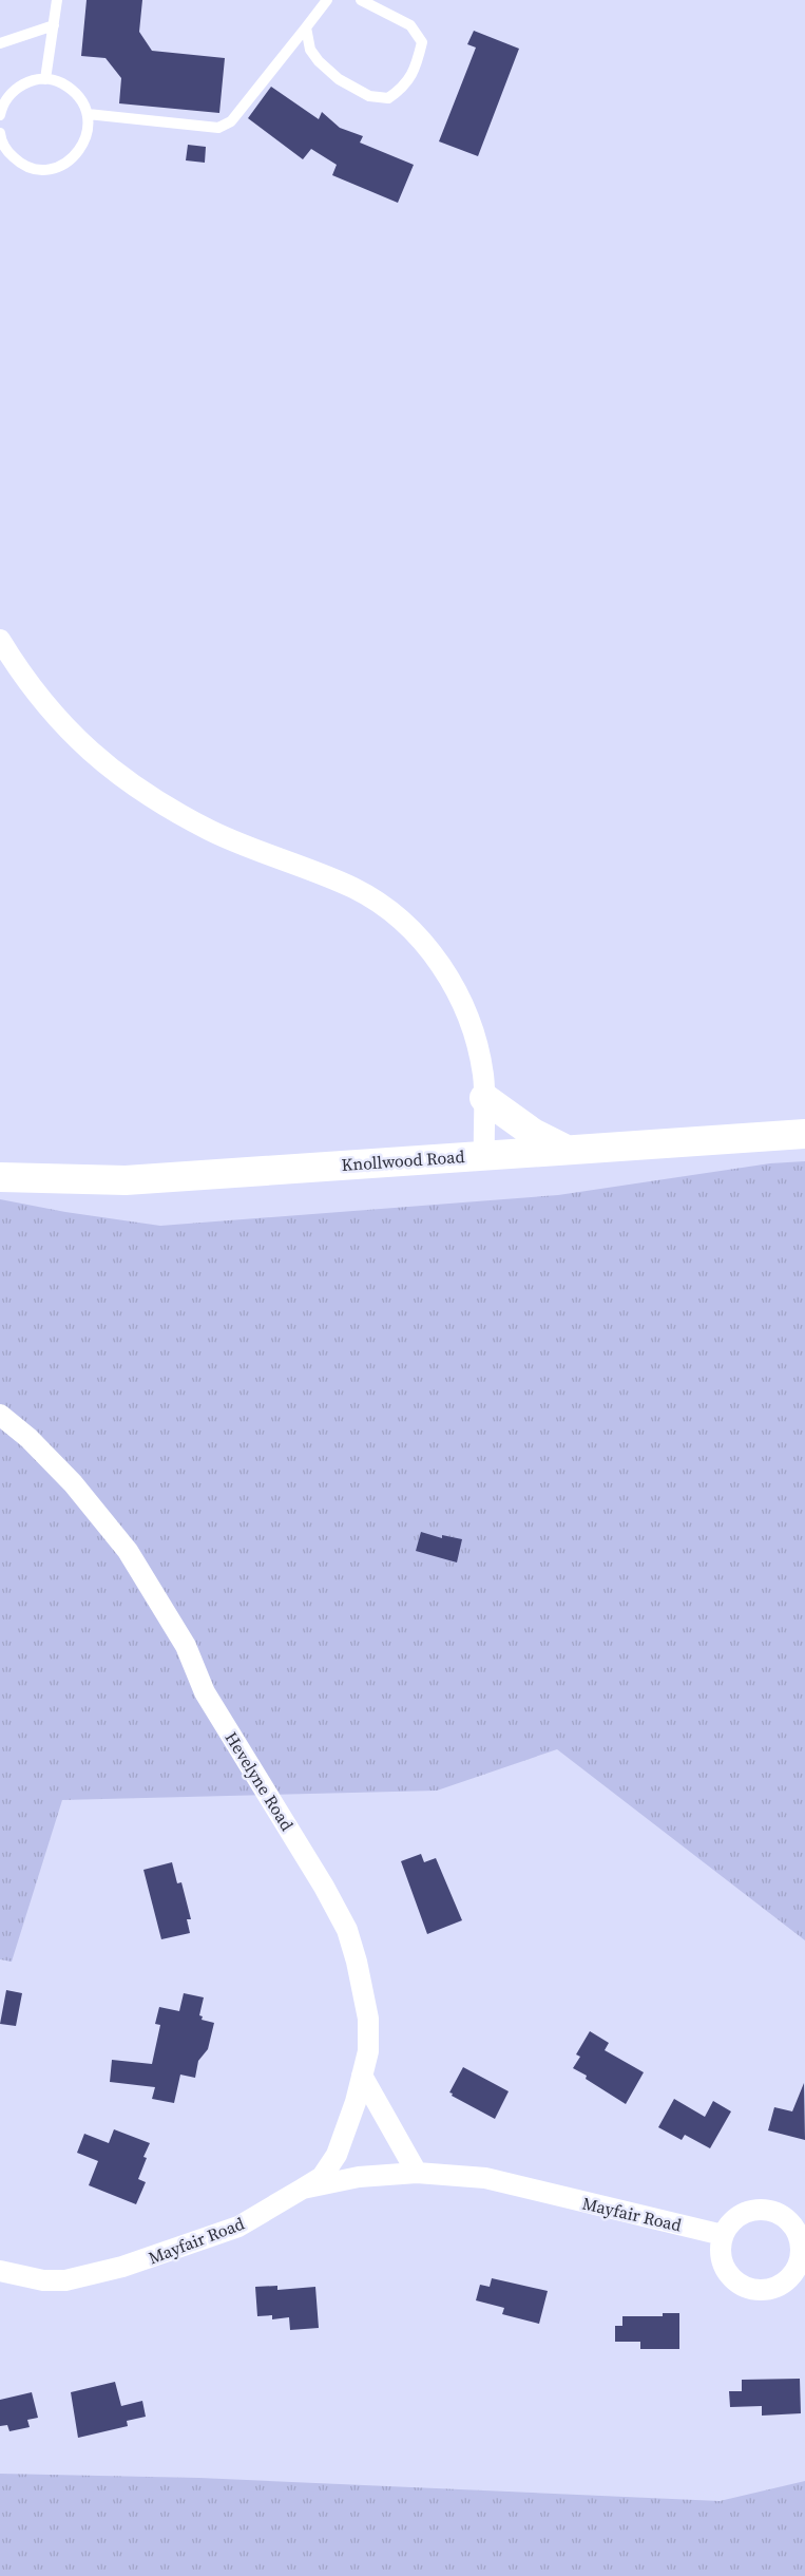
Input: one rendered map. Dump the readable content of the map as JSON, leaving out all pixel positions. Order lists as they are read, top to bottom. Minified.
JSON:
{"streets":{"main road":["Knollwood Road"],"street":["Hevelyne Road","Mayfair Road"]},"crossings":[["Hevelyne Road","Mayfair Road"]]}
